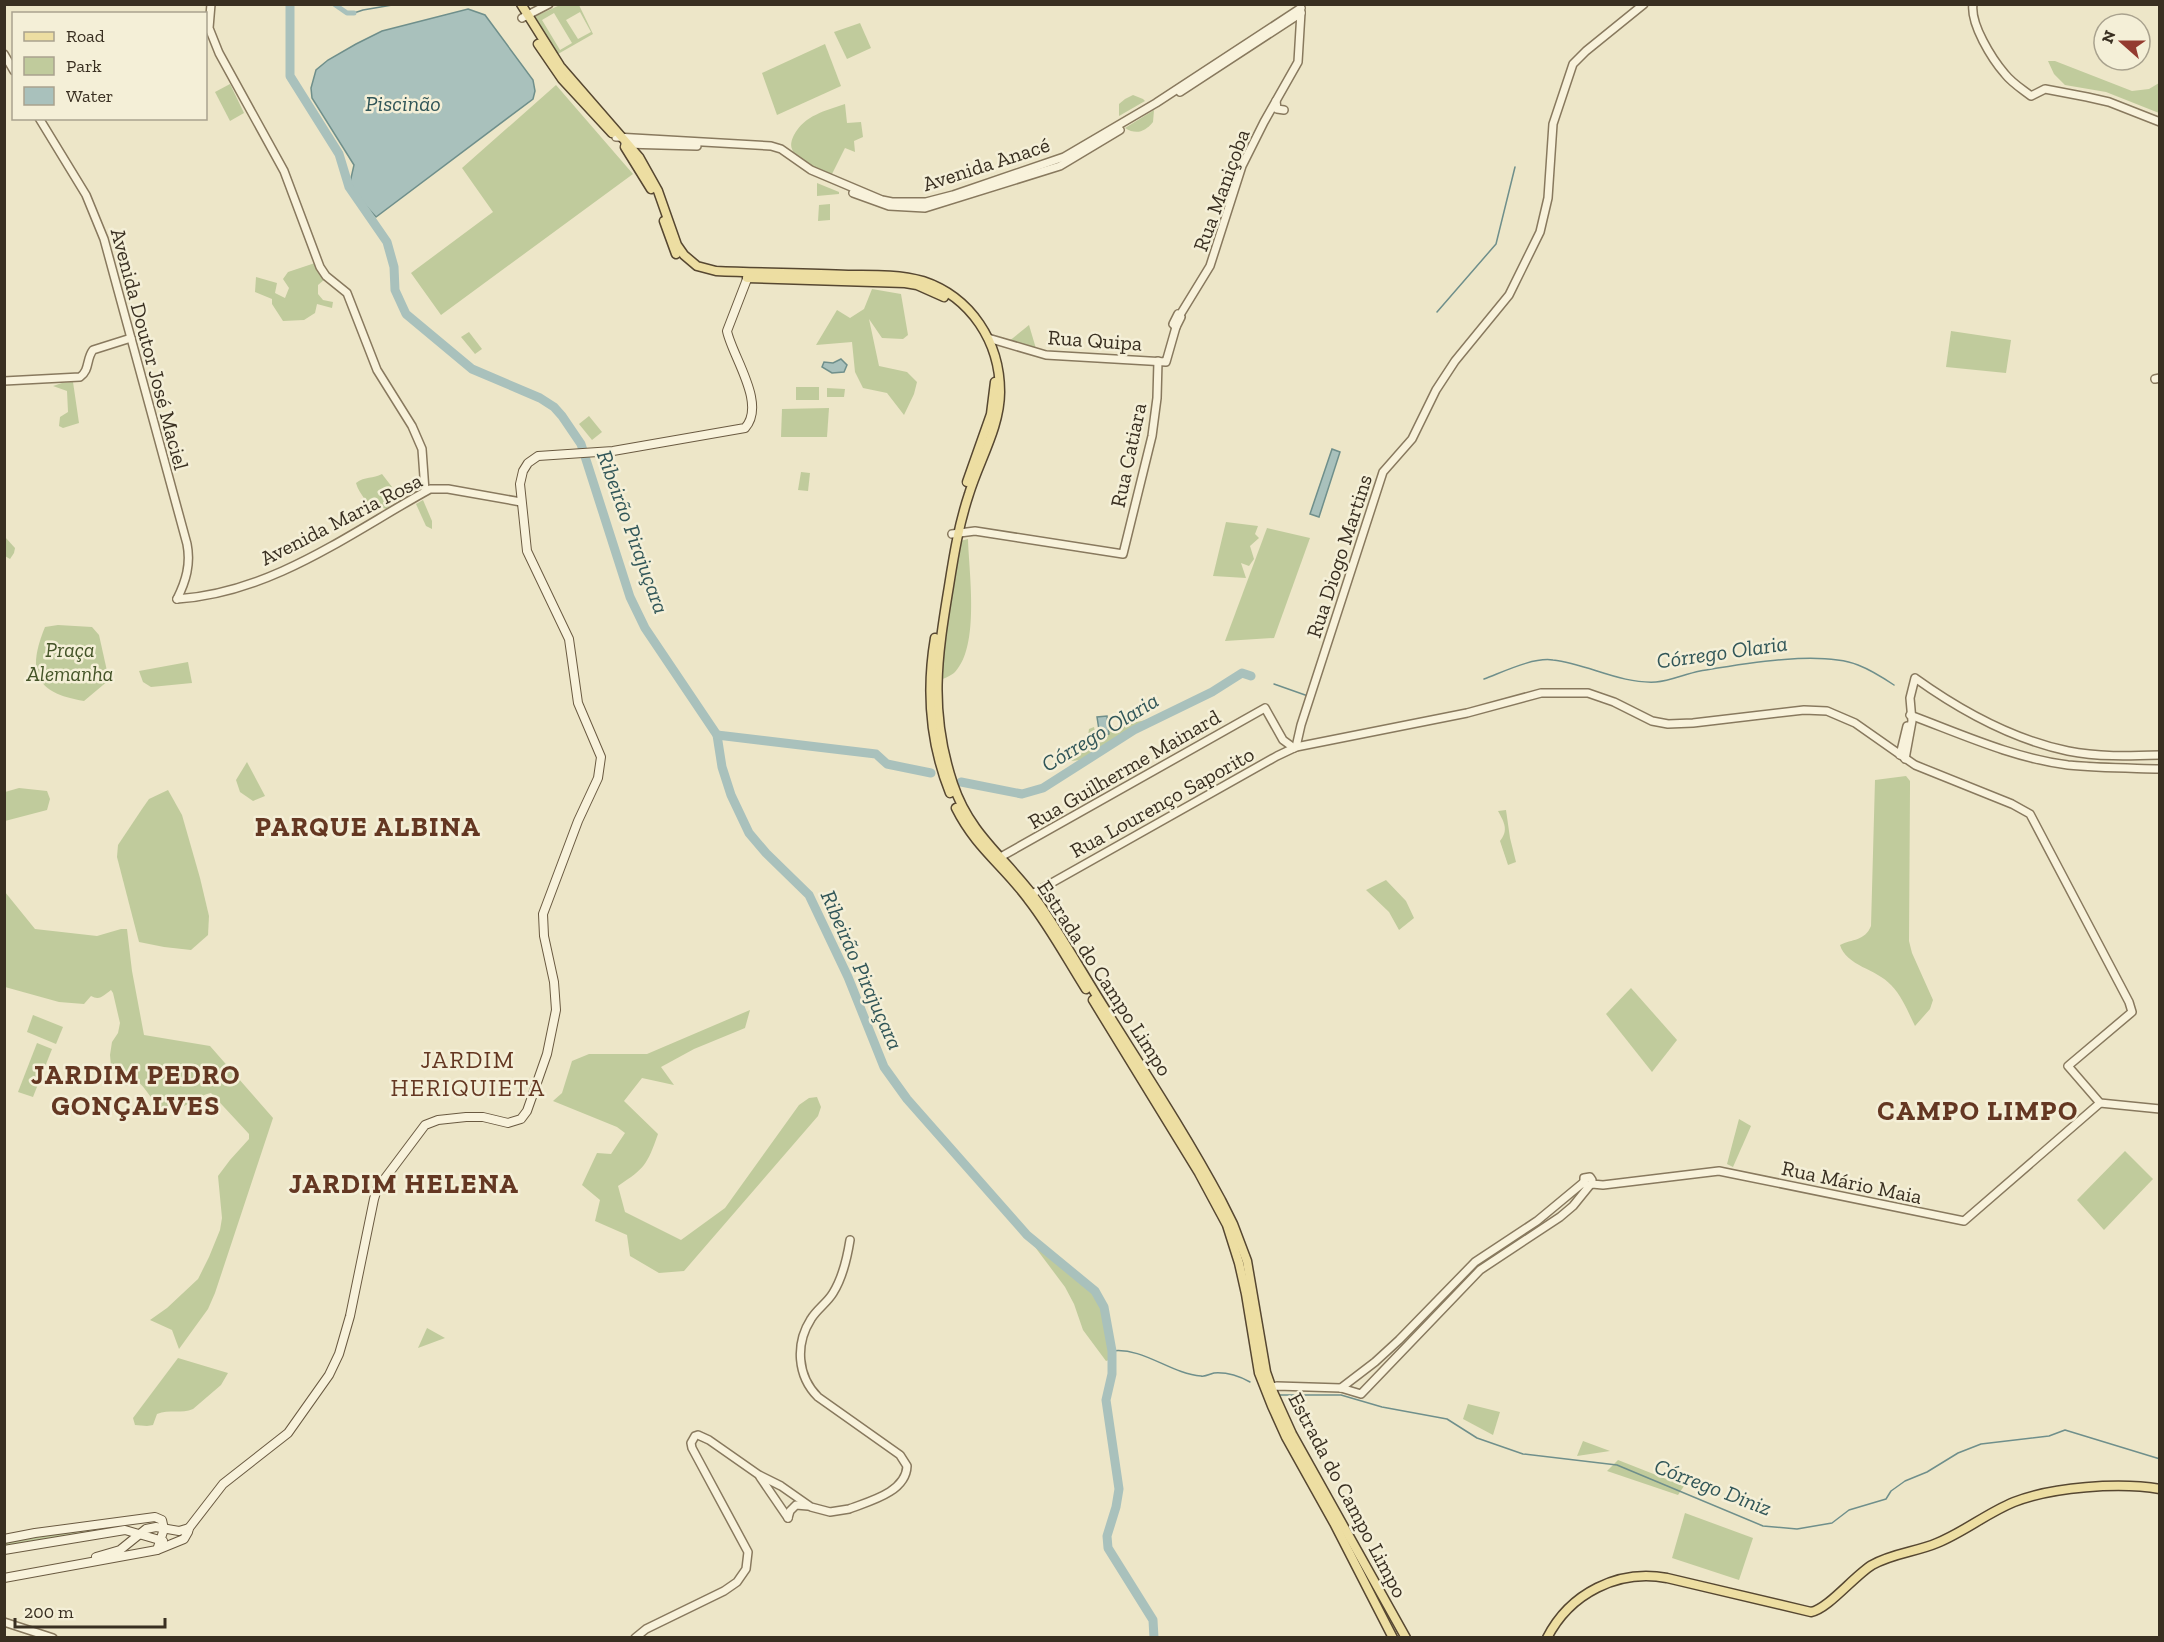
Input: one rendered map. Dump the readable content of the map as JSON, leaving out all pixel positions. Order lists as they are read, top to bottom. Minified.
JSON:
{"streets":{"main road":["Estrada do Campo Limpo"],"street":["Avenida Anacé","Rua Maniçoba","Rua Quipa","Avenida Doutor José Maciel","Rua Catiara","Avenida Maria Rosa","Rua Diogo Martins","Rua Guilherme Mainard","Rua Lourenço Saporito","Rua Mário Maia"]},"crossings":[["Avenida Anacé","Rua Maniçoba"],["Avenida Anacé","Estrada do Campo Limpo"],["Rua Maniçoba","Rua Quipa"],["Rua Maniçoba","Rua Catiara"],["Rua Quipa","Rua Catiara"],["Rua Quipa","Estrada do Campo Limpo"],["Avenida Doutor José Maciel","Avenida Maria Rosa"],["Rua Catiara","Estrada do Campo Limpo"],["Rua Diogo Martins","Rua Lourenço Saporito"],["Rua Guilherme Mainard","Rua Lourenço Saporito"],["Rua Guilherme Mainard","Estrada do Campo Limpo"],["Rua Lourenço Saporito","Estrada do Campo Limpo"],["Rua Lourenço Saporito","Rua Mário Maia"]],"districts":["PARQUE ALBINA","JARDIM HERIQUIETA","JARDIM PEDRO GONÇALVES","CAMPO LIMPO","JARDIM HELENA"],"water":["Piscinão","Ribeirão Pirajuçara","Córrego Olaria","Córrego Diniz"],"parks":["Praça Alemanha"],"legend":["Road","Park","Water"],"scale_bar":"200 m","north":"left"}
